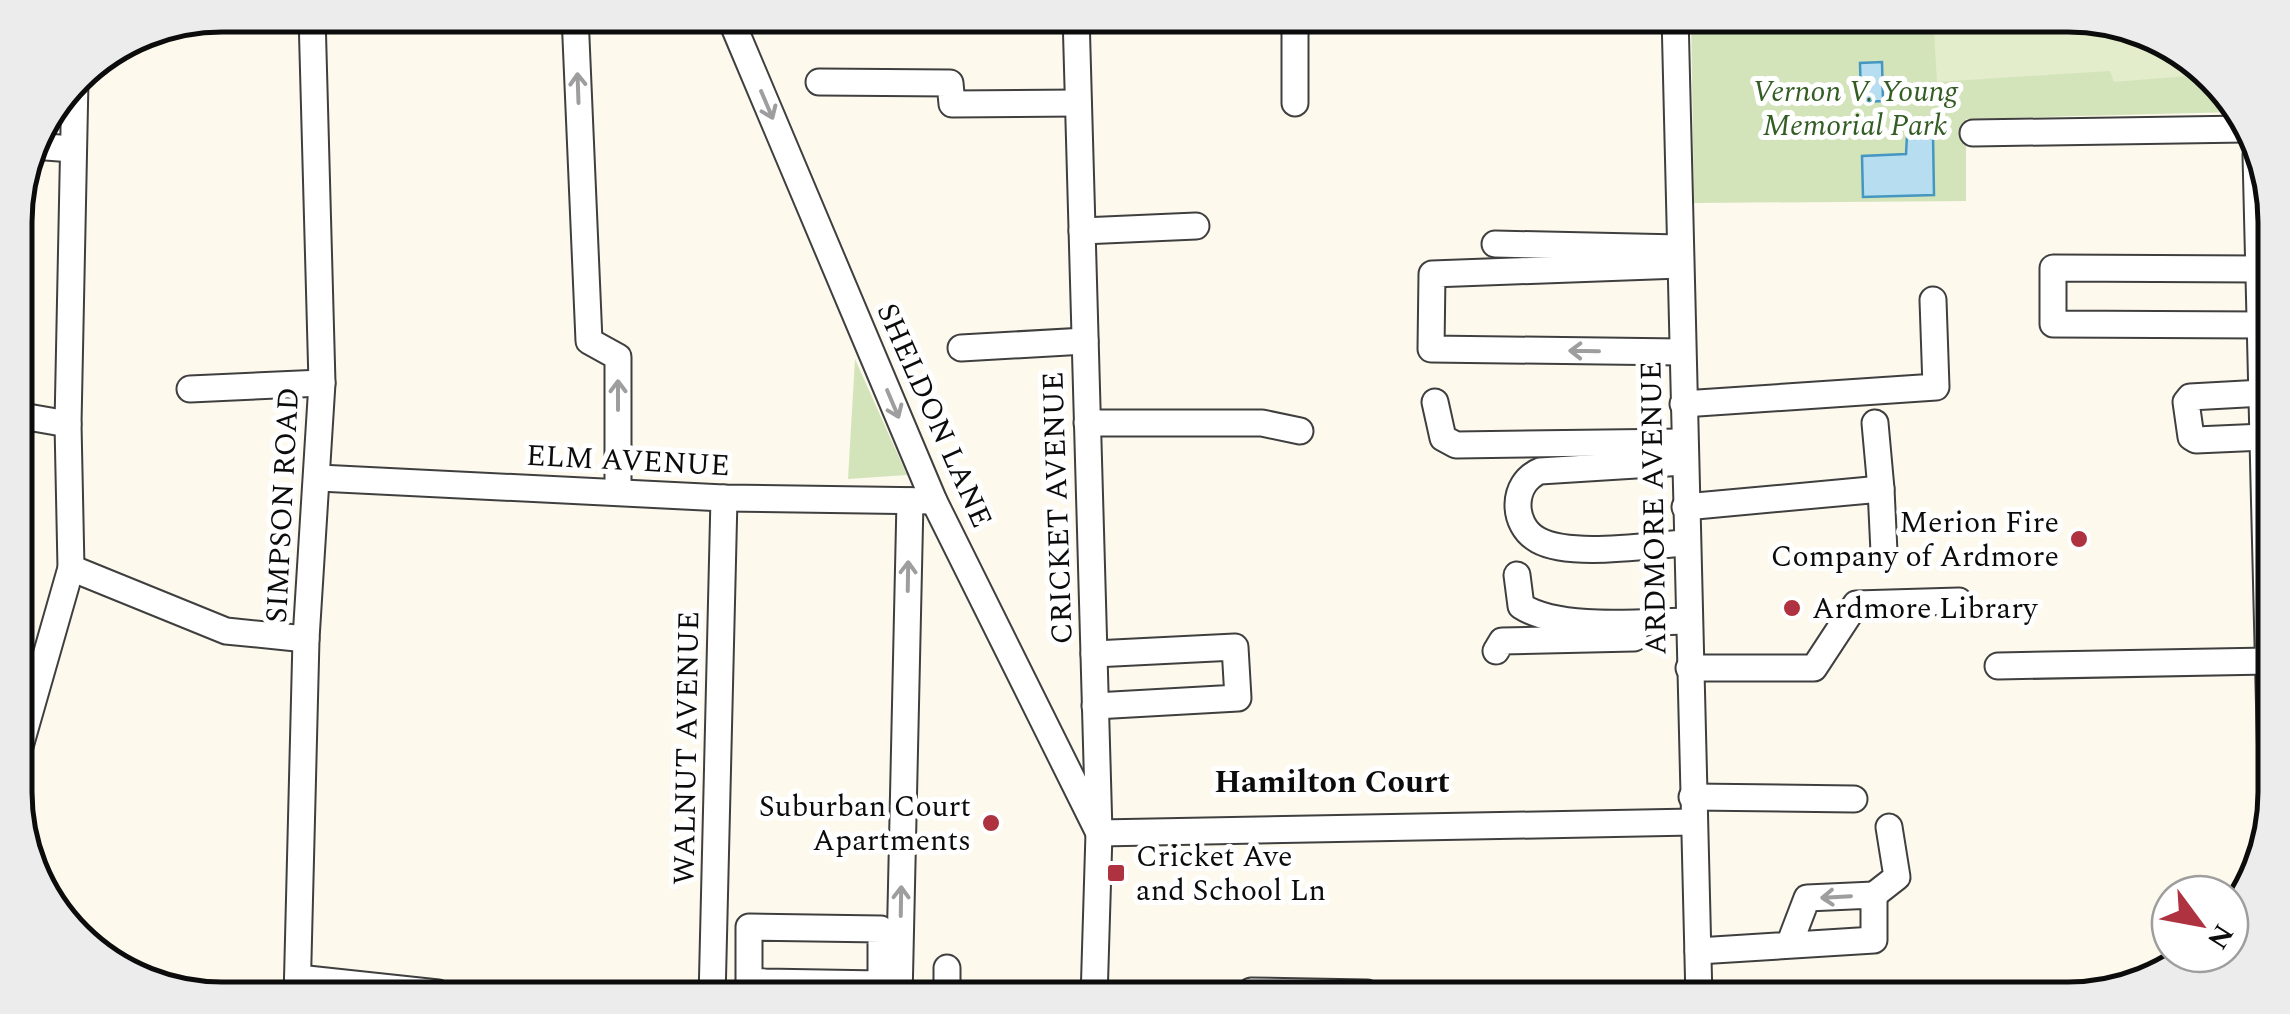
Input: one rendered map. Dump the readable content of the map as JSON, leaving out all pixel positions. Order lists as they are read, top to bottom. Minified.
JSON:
{"streets":{"street":["SHELDON LANE","ELM AVENUE","SIMPSON ROAD","CRICKET AVENUE","ARDMORE AVENUE","WALNUT AVENUE"]},"crossings":[["SHELDON LANE","ELM AVENUE"],["SHELDON LANE","CRICKET AVENUE"],["ELM AVENUE","SIMPSON ROAD"],["ELM AVENUE","WALNUT AVENUE"]],"districts":["Hamilton Court"],"parks":["Vernon V. Young Memorial Park"],"places":{"other":["Merion Fire Company of Ardmore","Ardmore Library","Suburban Court Apartments"],"transit":["Cricket Ave and School Ln"]},"north":"bottom right"}
